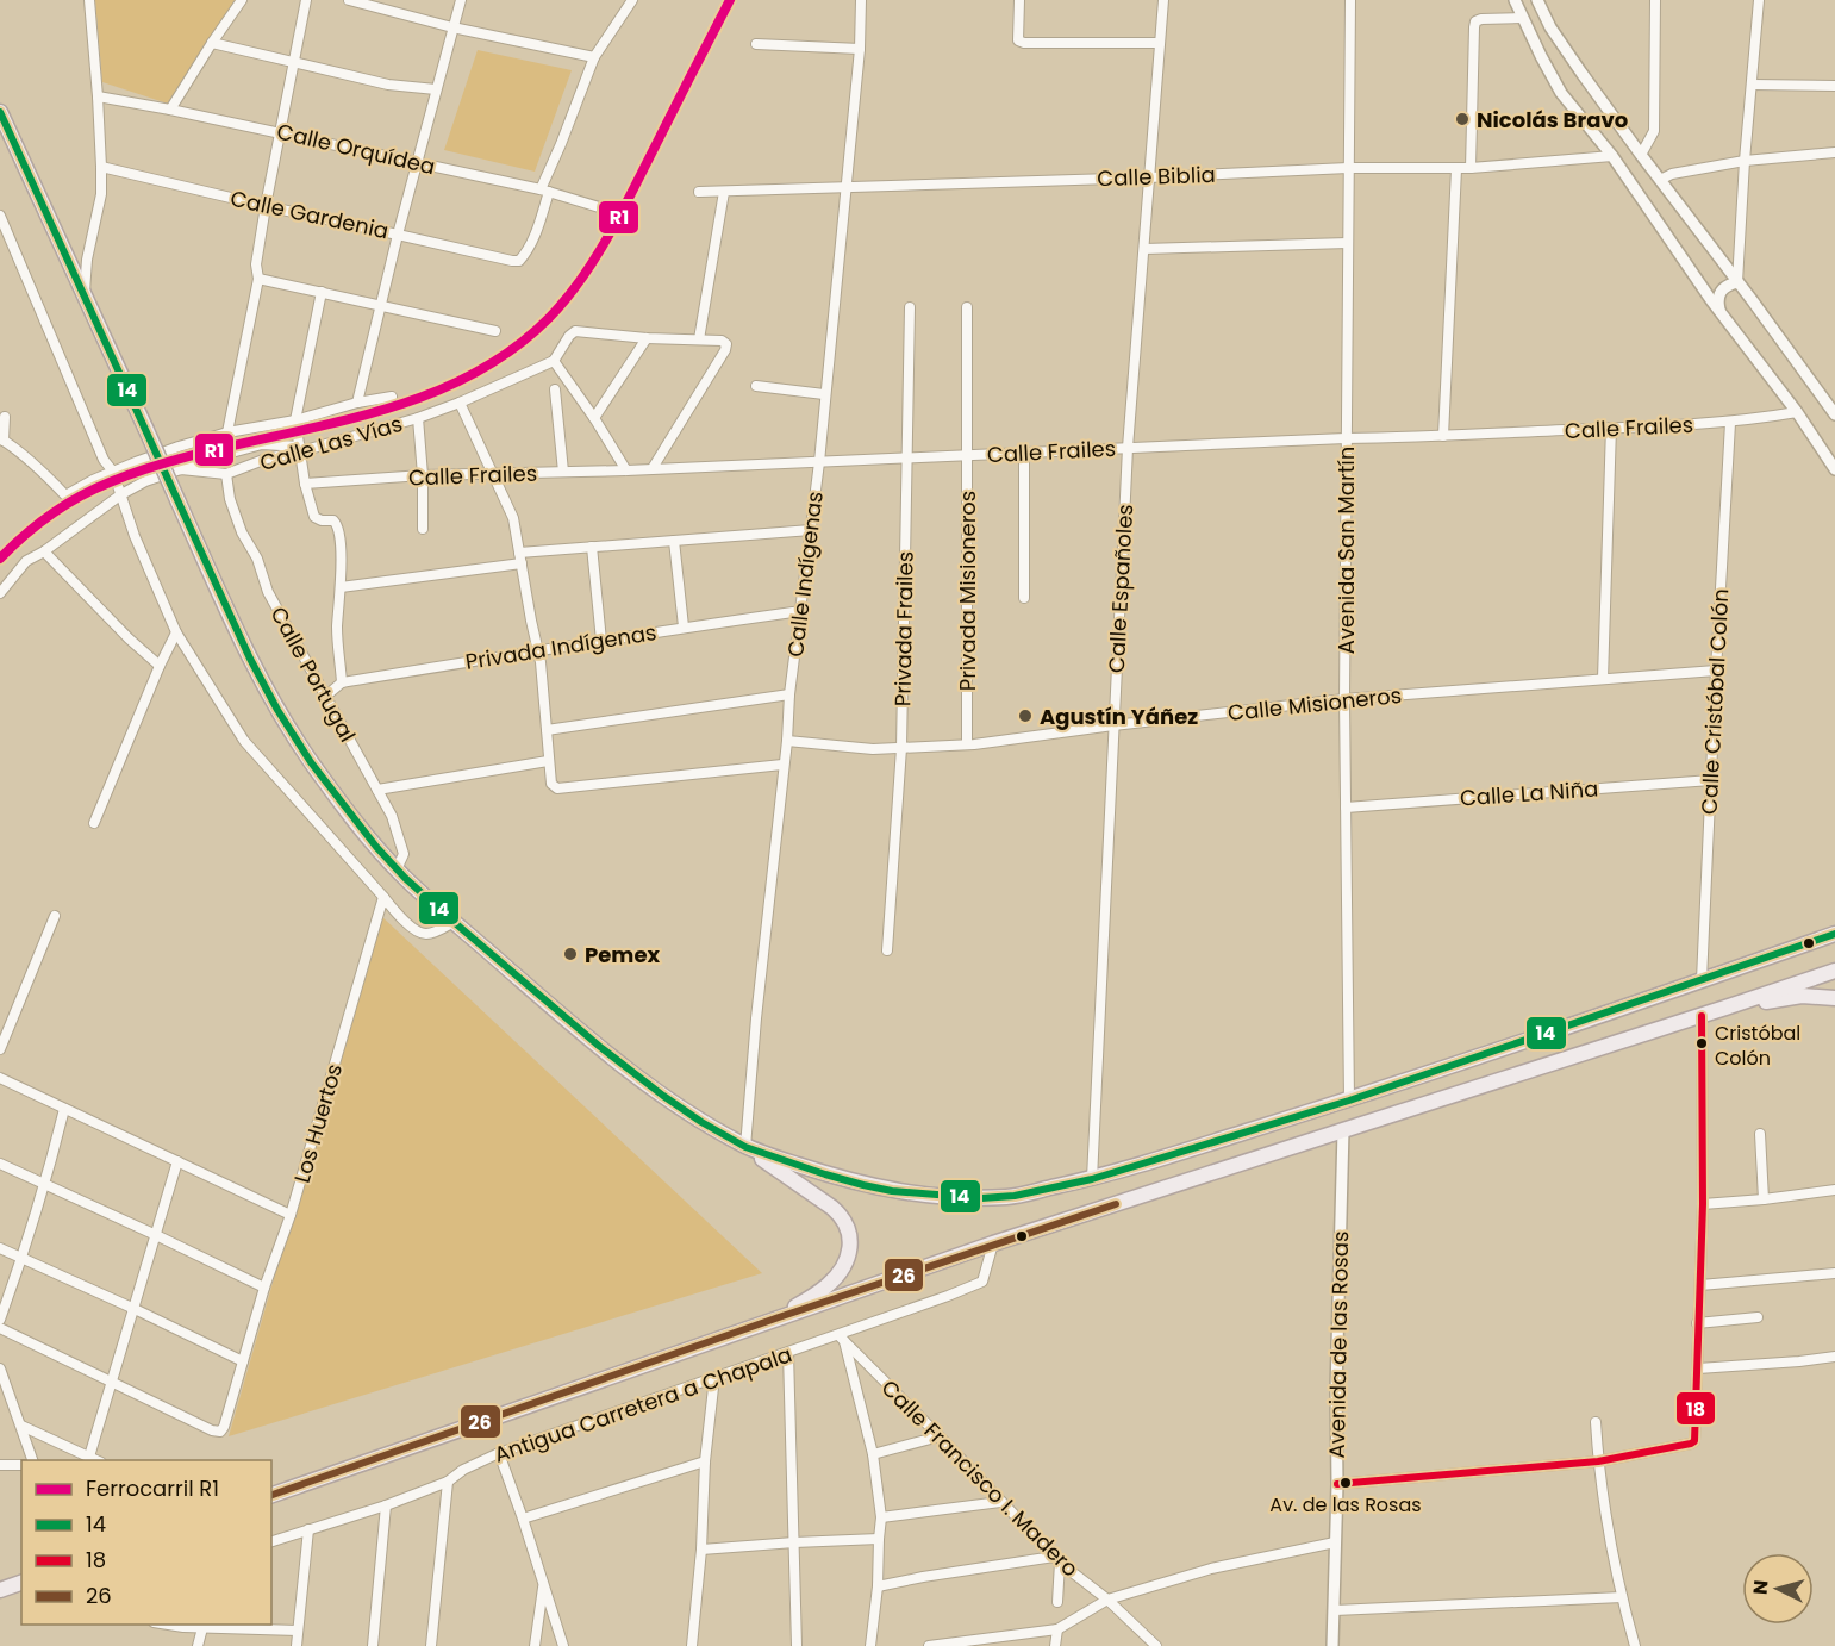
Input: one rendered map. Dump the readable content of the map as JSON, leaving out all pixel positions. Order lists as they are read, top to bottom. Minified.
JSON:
{"streets":{"street":["Calle Orquídea","Calle Biblia","Calle Gardenia","Calle Frailes","Calle Las Vías","Avenida San Martín","Calle Indígenas","Calle Españoles","Privada Misioneros","Privada Frailes","Privada Indígenas","Calle Portugal","Calle Cristóbal Colón","Calle Misioneros","Calle La Niña","Los Huertos","Avenida de las Rosas","Antigua Carretera a Chapala","Calle Francisco I. Madero"]},"crossings":[["Calle Orquídea","Calle Gardenia"],["Calle Biblia","Avenida San Martín"],["Calle Biblia","Calle Indígenas"],["Calle Biblia","Calle Españoles"],["Calle Frailes","Avenida San Martín"],["Calle Frailes","Calle Indígenas"],["Calle Frailes","Calle Españoles"],["Calle Frailes","Privada Misioneros"],["Calle Frailes","Privada Frailes"],["Calle Frailes","Calle Cristóbal Colón"],["Calle Las Vías","Calle Portugal"],["Avenida San Martín","Calle Misioneros"],["Avenida San Martín","Calle La Niña"],["Calle Indígenas","Privada Indígenas"],["Calle Indígenas","Calle Misioneros"],["Calle Españoles","Calle Misioneros"],["Privada Misioneros","Calle Misioneros"],["Privada Frailes","Calle Misioneros"],["Calle Cristóbal Colón","Calle Misioneros"],["Calle Cristóbal Colón","Calle La Niña"],["Antigua Carretera a Chapala","Calle Francisco I. Madero"]],"places":["Nicolás Bravo","Agustín Yáñez","Pemex","Cristóbal Colón","Av. de las Rosas"],"lines":["rail line R1","transit line 14","transit line 18","transit line 26"],"legend":["Ferrocarril R1","14","18","26"],"north":"left"}
